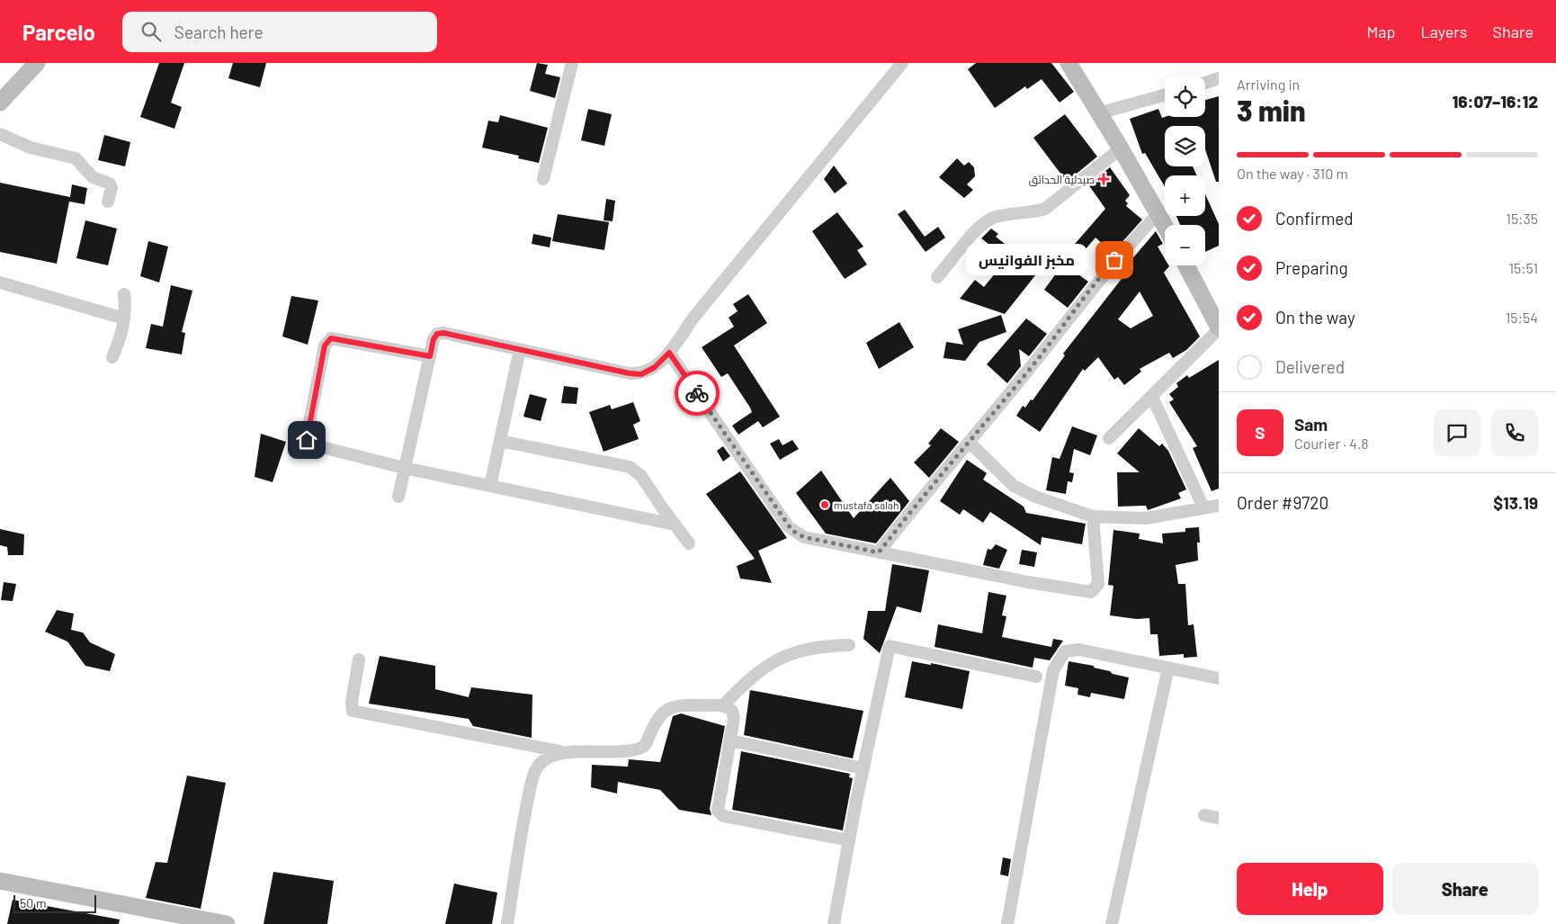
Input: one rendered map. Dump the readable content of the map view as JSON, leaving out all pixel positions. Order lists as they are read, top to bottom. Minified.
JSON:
{"places":{"health":["صيدلية الحدائق"],"other":["مخبز الفوانيس","mustafa salah"]},"scale_bar":"50 m","page":{"header":"Parcelo","search":"Search here","nav":["Map","Layers","Share"],"heading":["3 min","Arriving in","16:07–16:12"],"panel":["Sam","Courier · 4.8","Order #9720","$13.19"],"map_buttons":["+","−"],"bar":"On the way · 310 m","list":[["Confirmed","15:35"],["Preparing","15:51"],["On the way","15:54"],"Delivered"],"bubble":"مخبز الفوانيس","round":"S","buttons":["Help","Share"],"scale":"50 m"}}
